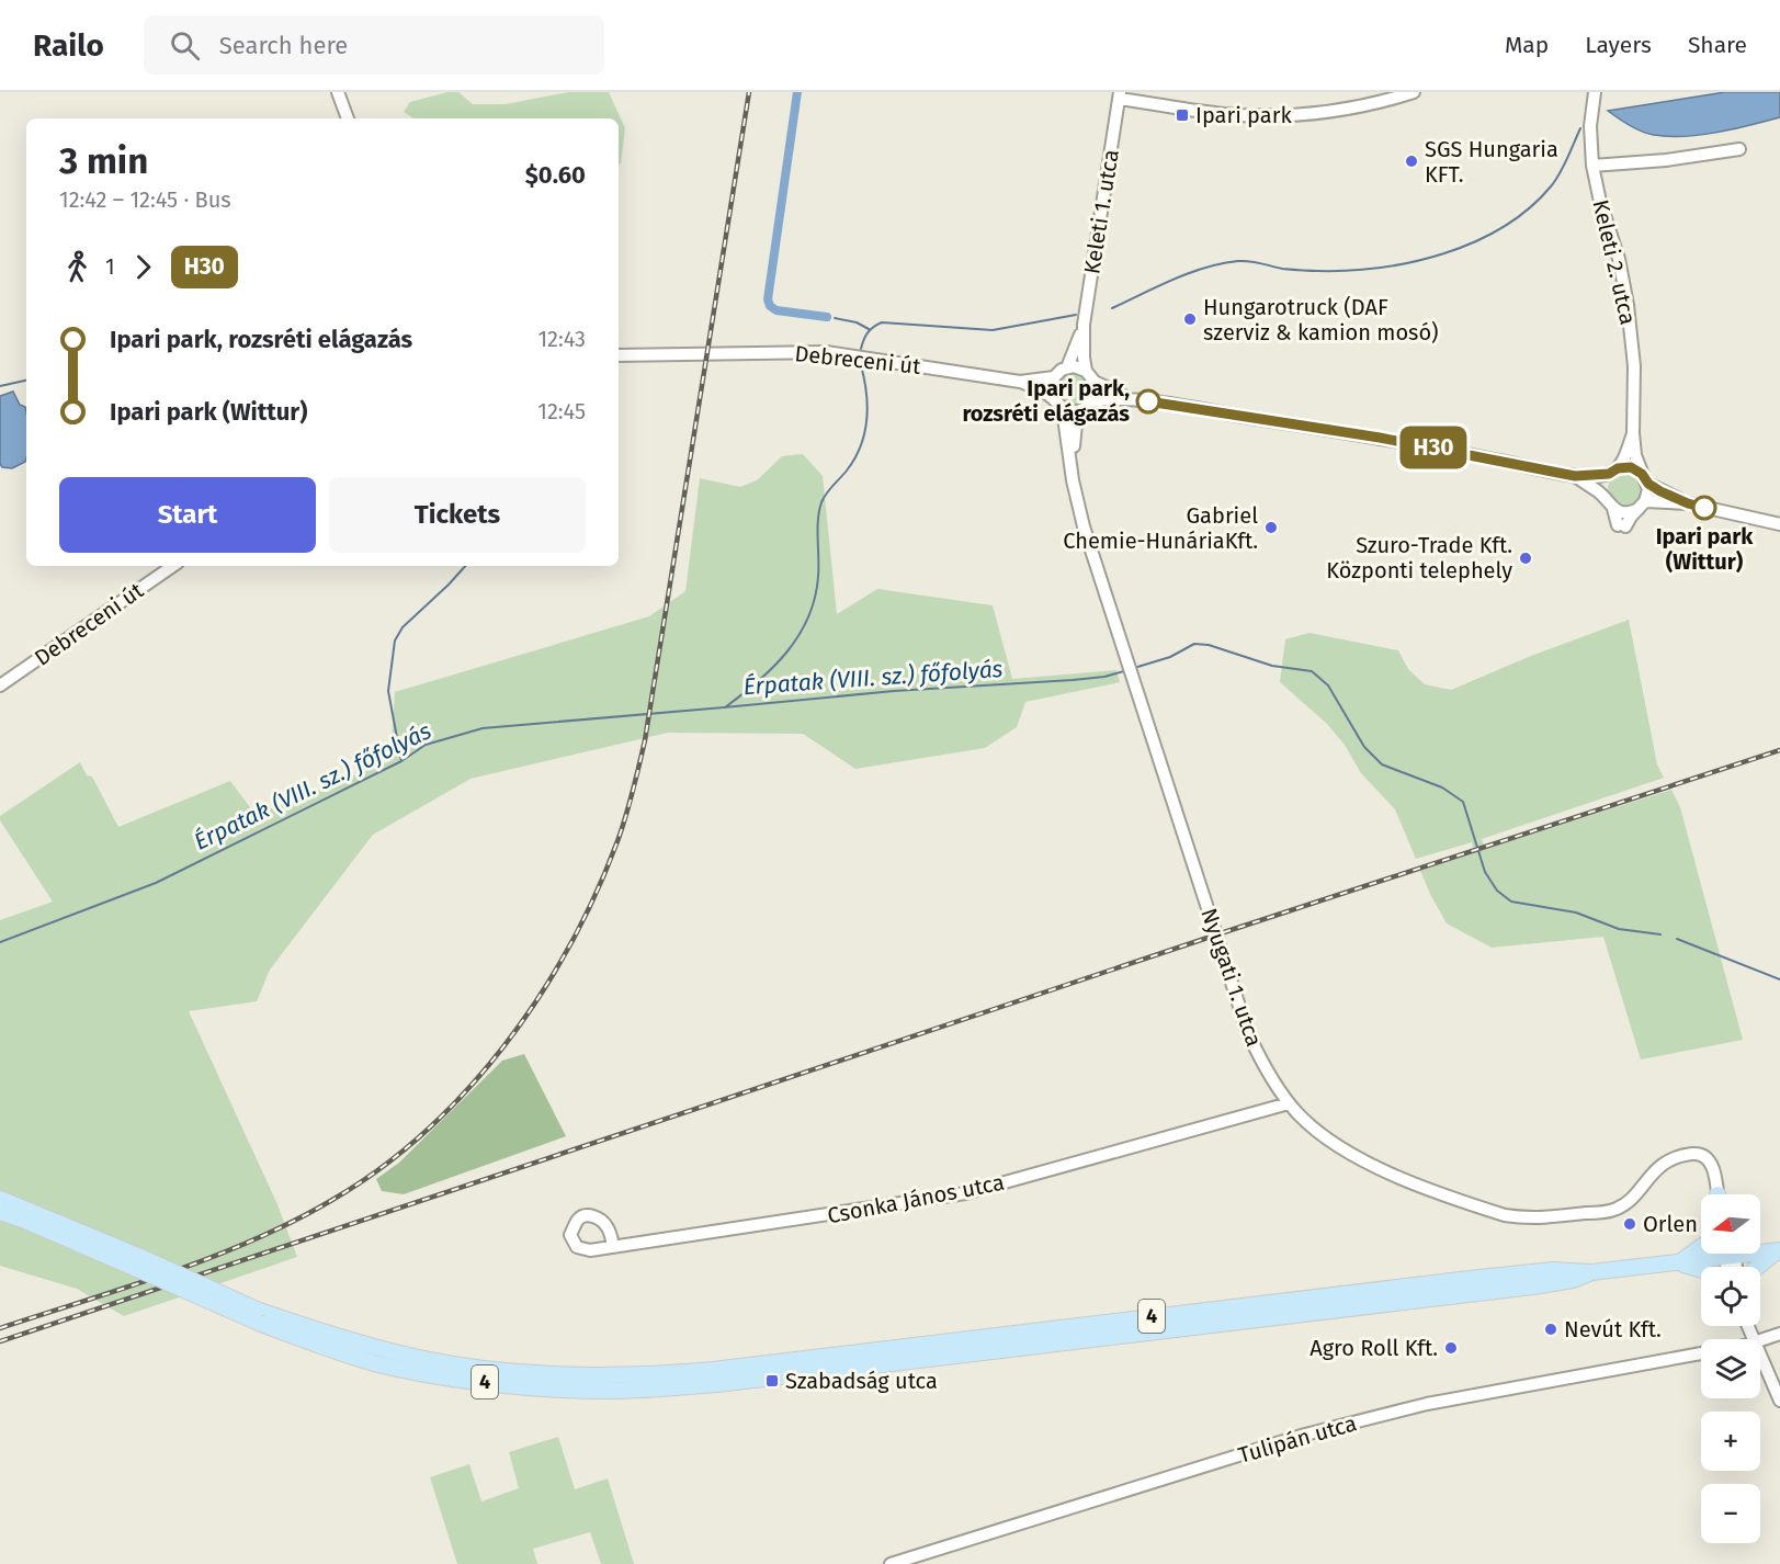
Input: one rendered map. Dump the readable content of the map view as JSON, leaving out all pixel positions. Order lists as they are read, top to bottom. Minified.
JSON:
{"streets":{"main road":["4"],"street":["Keleti 1. utca","Keleti 2. utca","Debreceni út","Nyugati 1. utca","Csonka János utca","Tulipán utca"]},"crossings":[["Nyugati 1. utca","Csonka János utca"]],"water":["Érpatak (VIII. sz.) főfolyás"],"places":{"transit":["Ipari park","Szabadság utca"],"other":["SGS Hungaria KFT.","Hungarotruck (DAF szerviz & kamion mosó)","Ipari park, rozsréti elágazás","Ipari park (Wittur)","Gabriel Chemie-HunáriaKft.","Szuro-Trade Kft. Központi telephely","Orlen","Nevút Kft.","Agro Roll Kft."]},"lines":["bus line H30"],"north":"left","page":{"header":"Railo","search":"Search here","nav":["Map","Layers","Share"],"on_map":"H30","heading":["3 min","12:42 – 12:45 · Bus","$0.60"],"legs":["1","H30"],"list":[{"name":"Ipari park, rozsréti elágazás","value":"12:43"},{"name":"Ipari park (Wittur)","value":"12:45"}],"buttons":["Start","Tickets"],"map_buttons":["+","−"]}}
